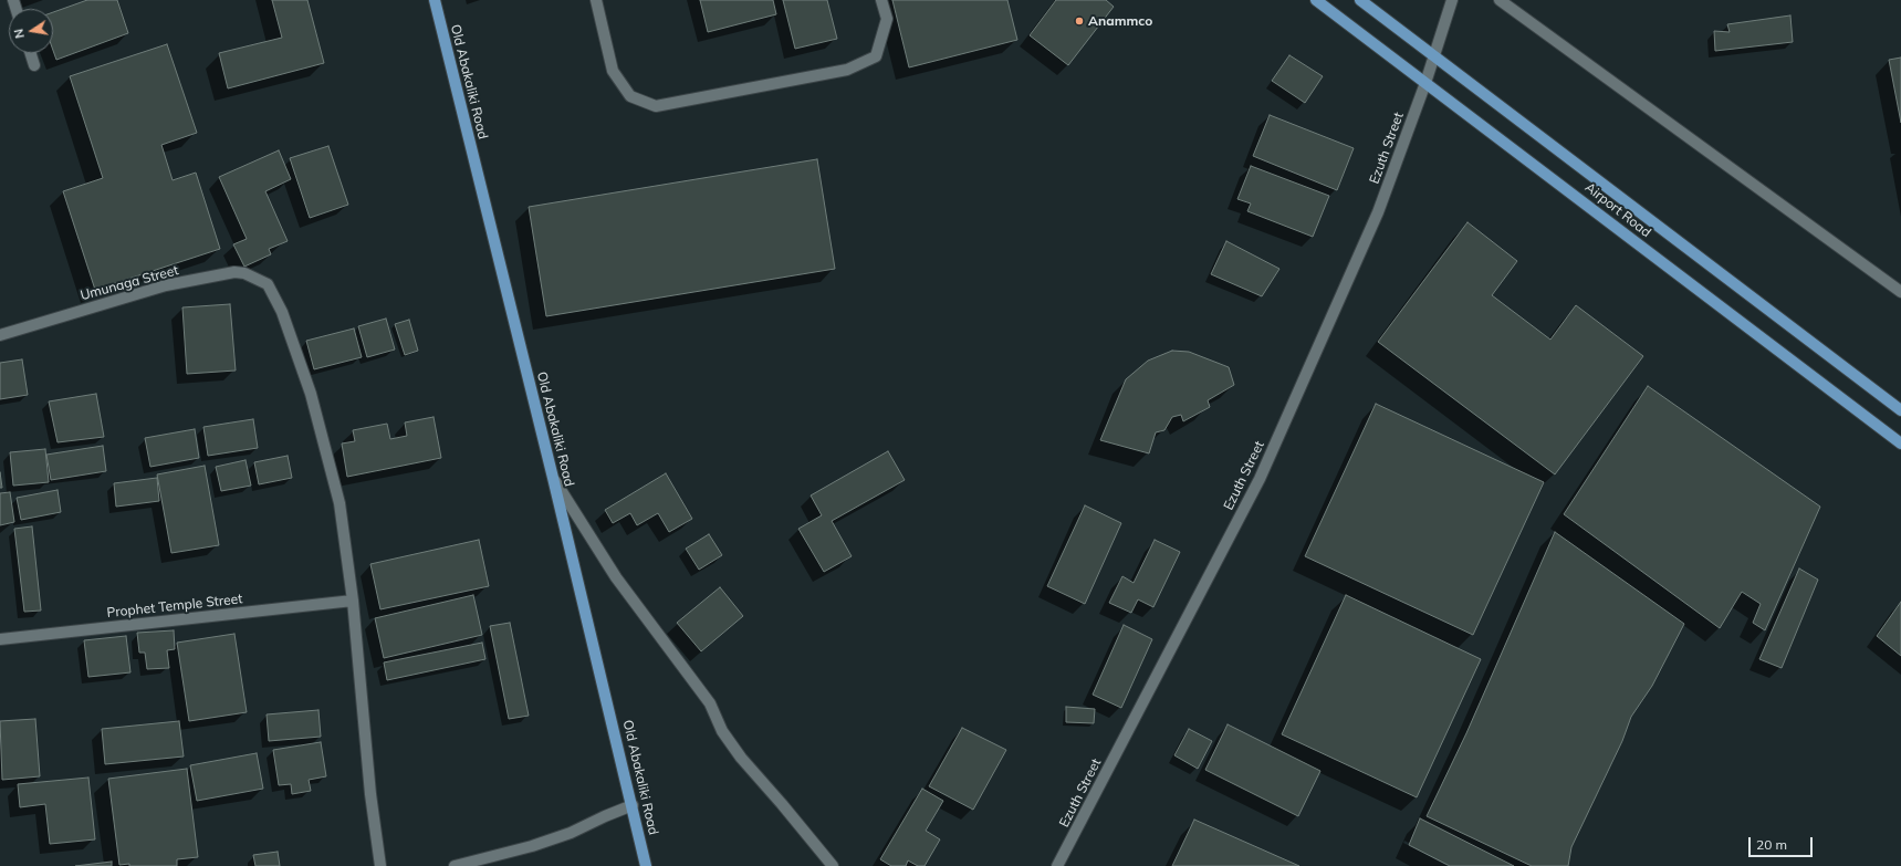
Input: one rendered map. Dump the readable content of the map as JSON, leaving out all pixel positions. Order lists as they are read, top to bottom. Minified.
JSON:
{"streets":{"main road":["Old Abakaliki Road","Airport Road"],"street":["Ezuth Street","Umunaga Street","Prophet Temple Street"]},"crossings":[["Ezuth Street","Airport Road"],["Umunaga Street","Prophet Temple Street"]],"places":["Anammco"],"scale_bar":"20 m","north":"left"}
